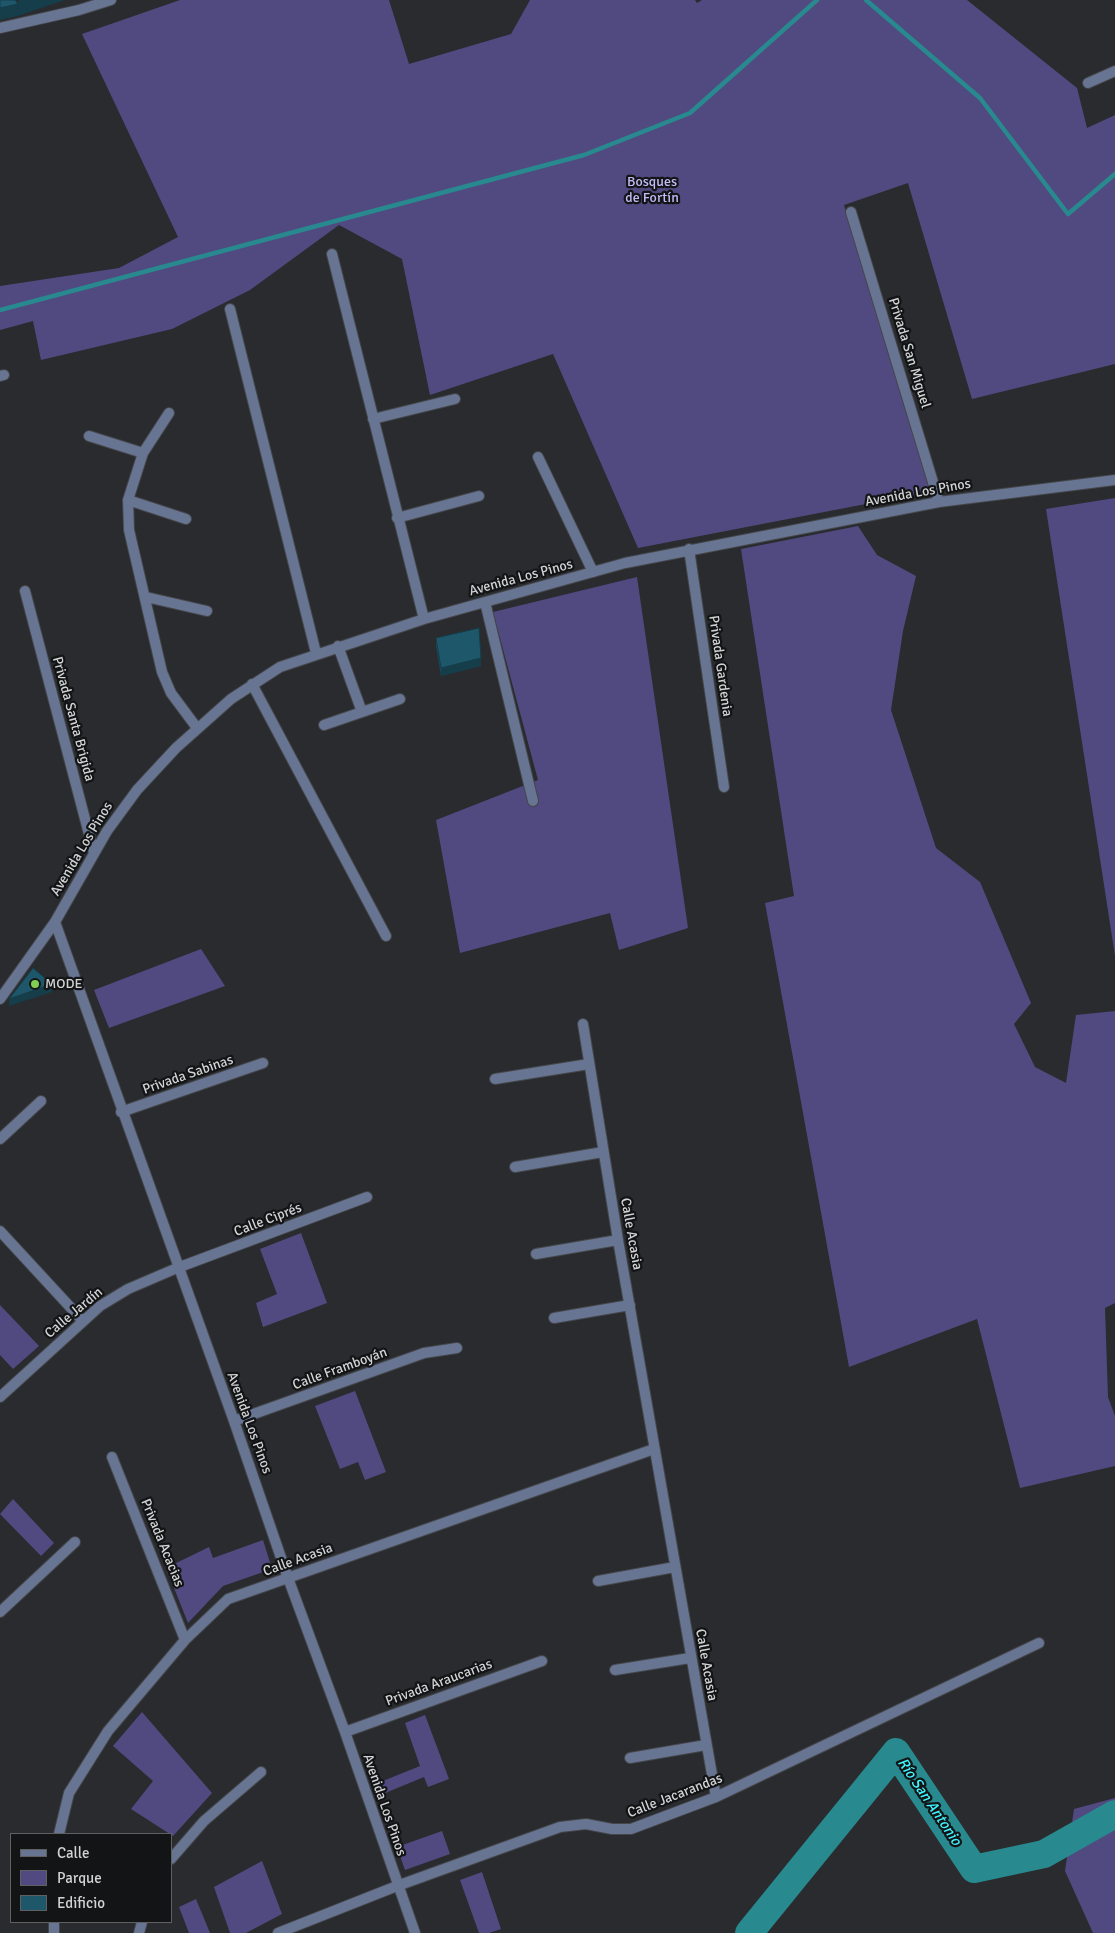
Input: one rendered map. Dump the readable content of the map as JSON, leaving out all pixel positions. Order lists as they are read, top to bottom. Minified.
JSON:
{"streets":{"street":["Privada San Miguel","Avenida Los Pinos","Privada Gardenia","Privada Santa Brigida","Privada Sabinas","Calle Ciprés","Calle Acasia","Calle Jardín","Calle Framboyán","Privada Acacias","Privada Araucarias","Calle Jacarandas"]},"crossings":[["Privada San Miguel","Avenida Los Pinos"],["Avenida Los Pinos","Privada Gardenia"],["Avenida Los Pinos","Privada Santa Brigida"],["Avenida Los Pinos","Privada Sabinas"],["Avenida Los Pinos","Calle Ciprés"],["Avenida Los Pinos","Calle Acasia"],["Avenida Los Pinos","Calle Jardín"],["Avenida Los Pinos","Calle Framboyán"],["Avenida Los Pinos","Privada Araucarias"],["Avenida Los Pinos","Calle Jacarandas"],["Calle Ciprés","Calle Jardín"],["Calle Acasia","Privada Acacias"],["Calle Acasia","Calle Jacarandas"]],"water":["Río San Antonio"],"parks":["Bosques de Fortín"],"places":["MODE"],"legend":["Calle","Parque","Edificio"]}
